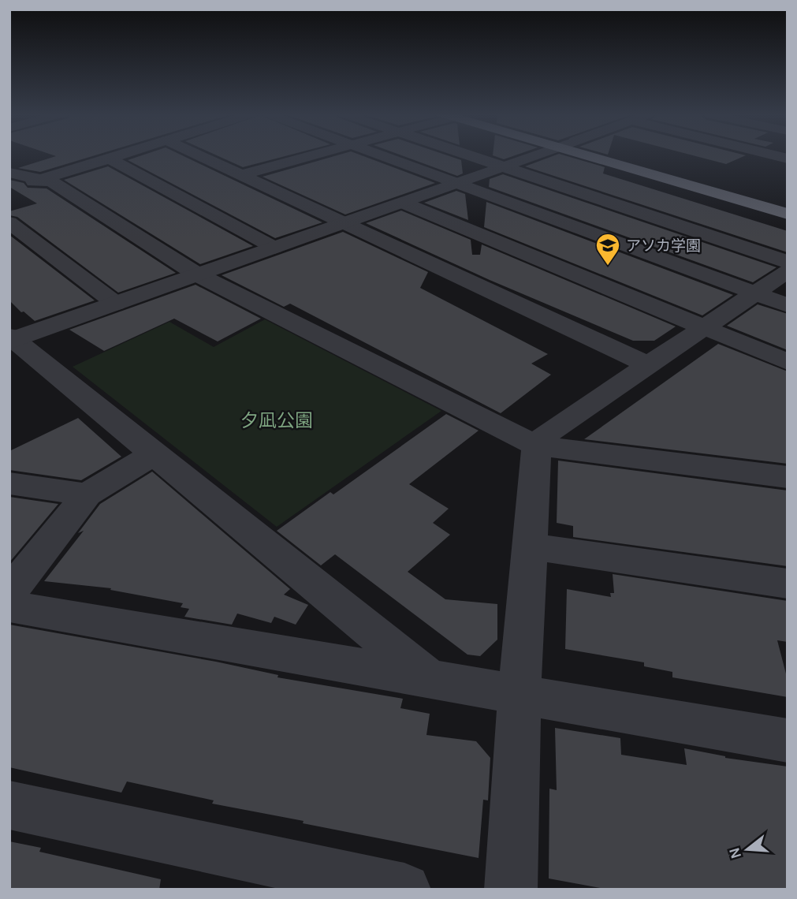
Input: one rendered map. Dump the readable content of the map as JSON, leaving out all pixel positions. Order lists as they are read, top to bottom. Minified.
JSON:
{"parks":["夕凪公園"],"places":{"school or university":["アソカ学園"]},"north":"left"}
